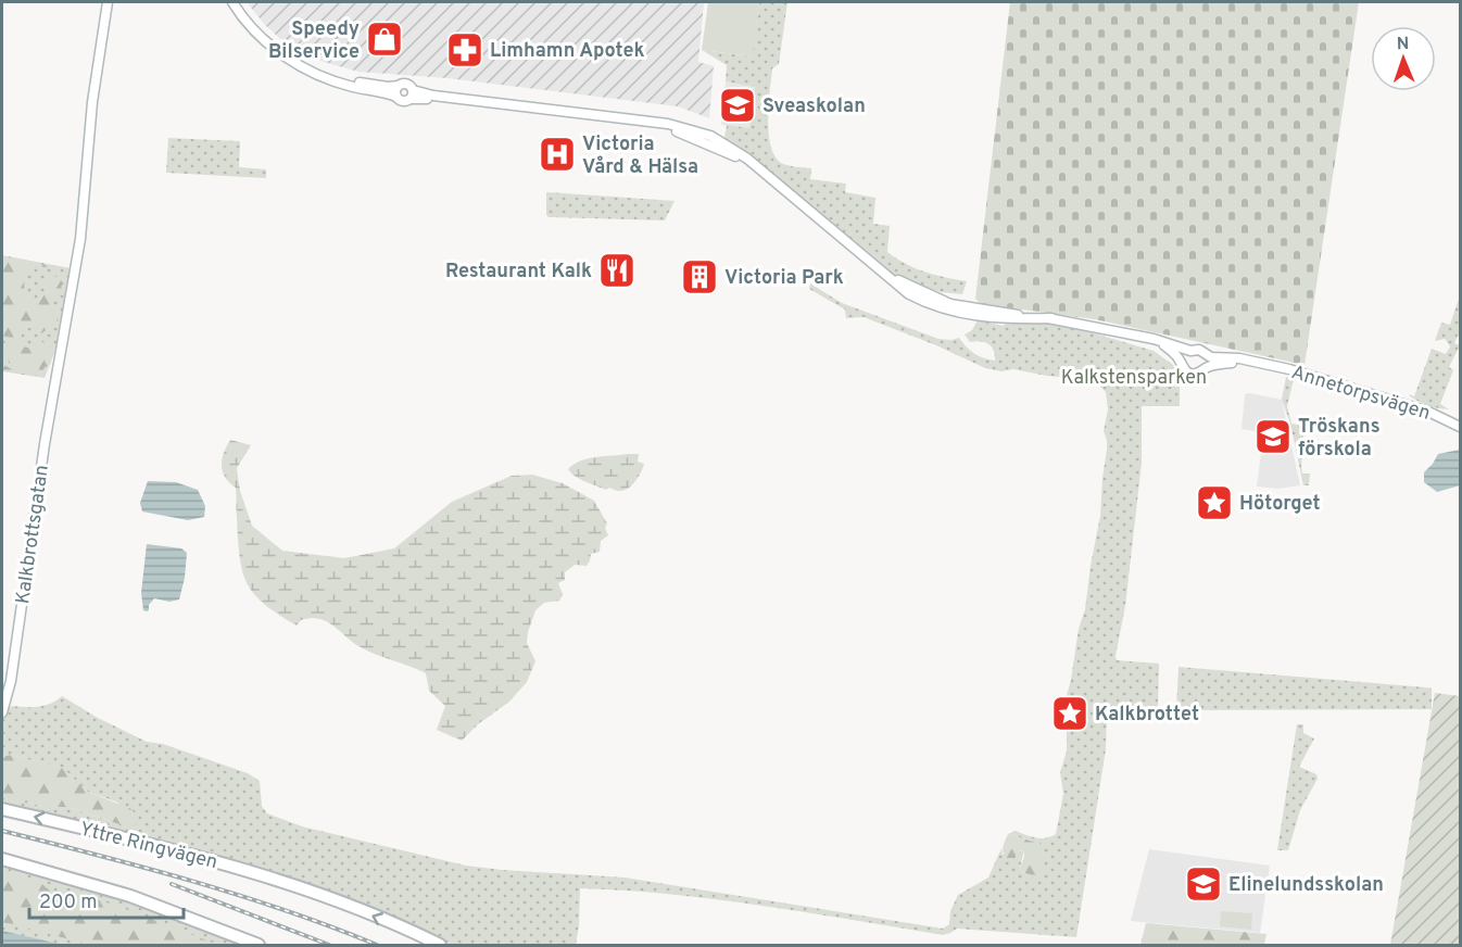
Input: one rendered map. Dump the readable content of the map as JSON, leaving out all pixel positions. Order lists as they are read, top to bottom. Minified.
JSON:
{"streets":{"highway":["Yttre Ringvägen"],"main road":["Annetorpsvägen","Kalkbrottsgatan"]},"parks":["Kalkstensparken"],"places":{"shop":["Speedy Bilservice"],"pharmacy":["Limhamn Apotek"],"school or university":["Sveaskolan","Tröskans förskola","Elinelundsskolan"],"hospital":["Victoria Vård & Hälsa"],"restaurant":["Restaurant Kalk"],"building":["Victoria Park"],"place":["Hötorget","Kalkbrottet"]},"scale_bar":"200 m","north":"top"}
